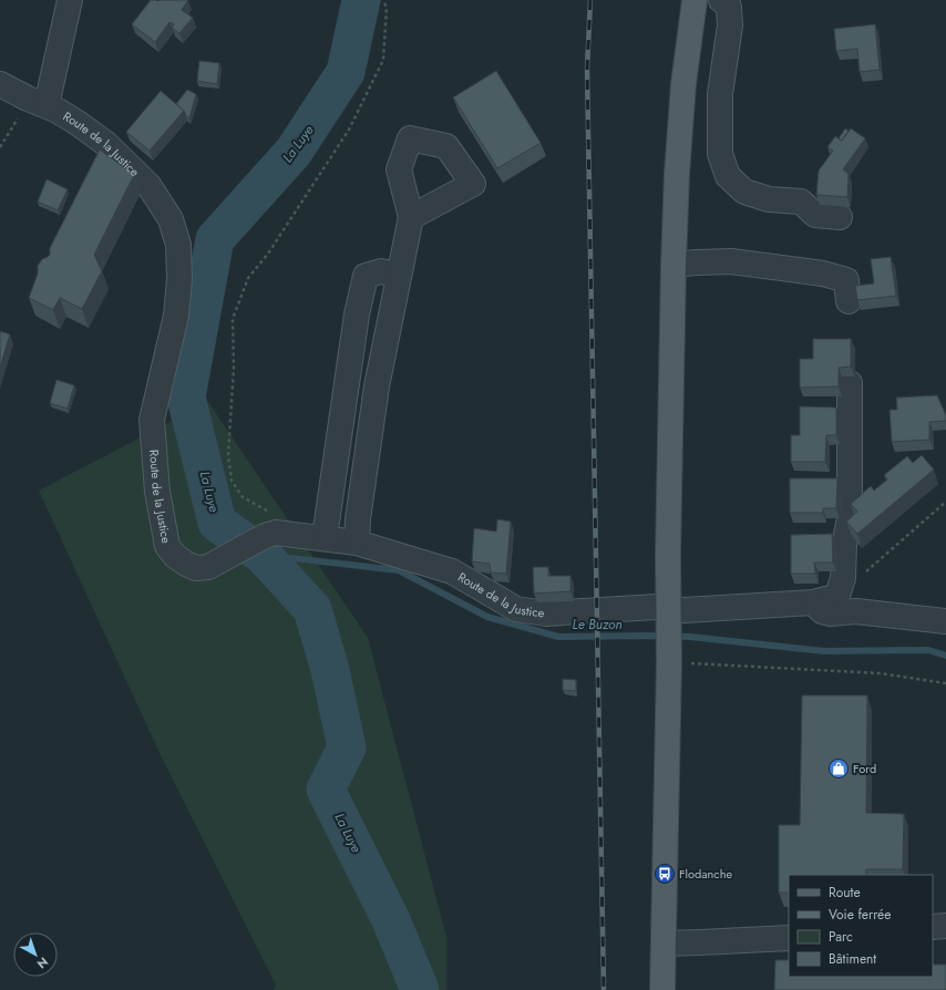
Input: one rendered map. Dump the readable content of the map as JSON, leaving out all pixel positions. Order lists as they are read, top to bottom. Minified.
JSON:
{"streets":{"street":["Route de la Justice"]},"water":["La Luye","Le Buzon"],"places":{"shop":["Ford"],"bus stop":["Flodanche"]},"legend":["Route","Voie ferrée","Parc","Bâtiment"],"north":"bottom right"}
